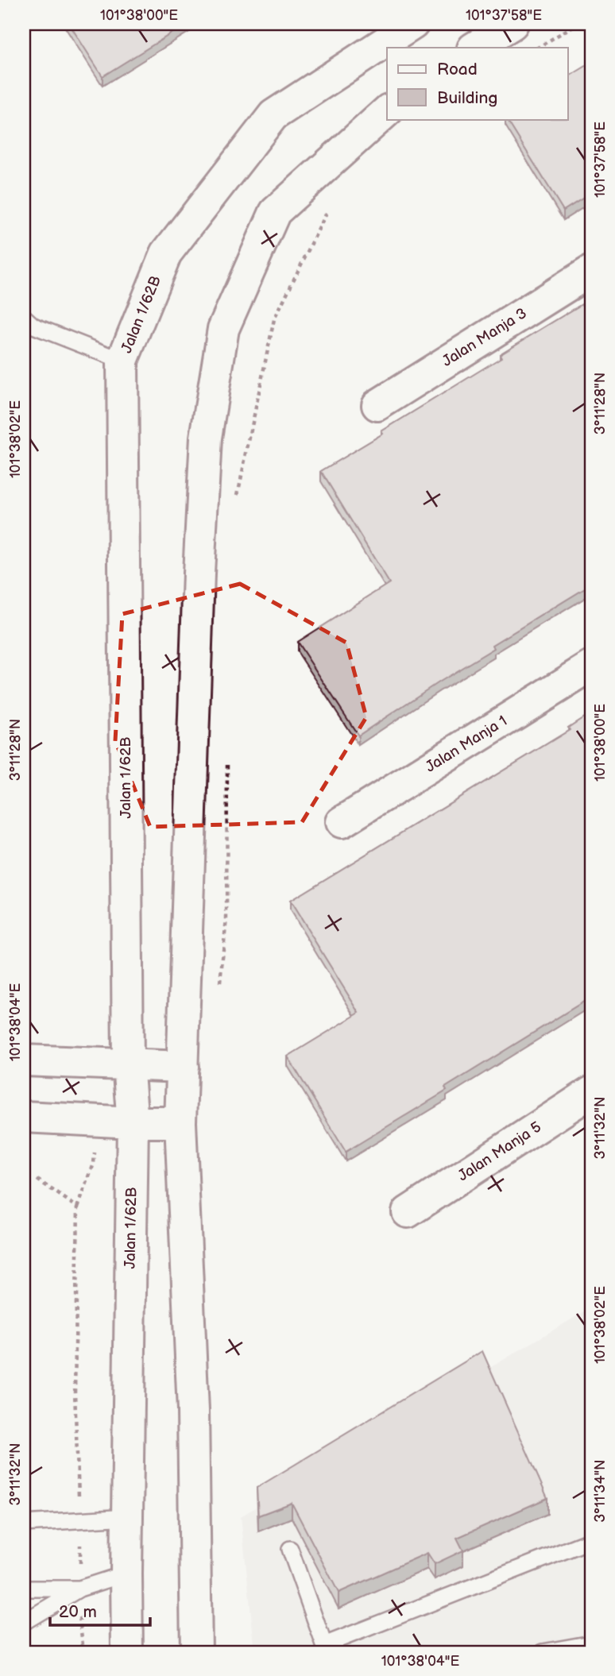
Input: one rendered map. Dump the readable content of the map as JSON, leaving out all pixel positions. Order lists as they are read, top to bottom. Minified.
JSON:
{"streets":{"main road":["Jalan 1/62B","Jalan Manja 3","Jalan Manja 1","Jalan Manja 5"]},"legend":["Road","Building"],"scale_bar":"20 m","coordinates":["101°38'00\"E","101°37'58\"E","3°11'28\"N","101°38'02\"E","101°38'04\"E","3°11'32\"N","3°11'34\"N"]}
